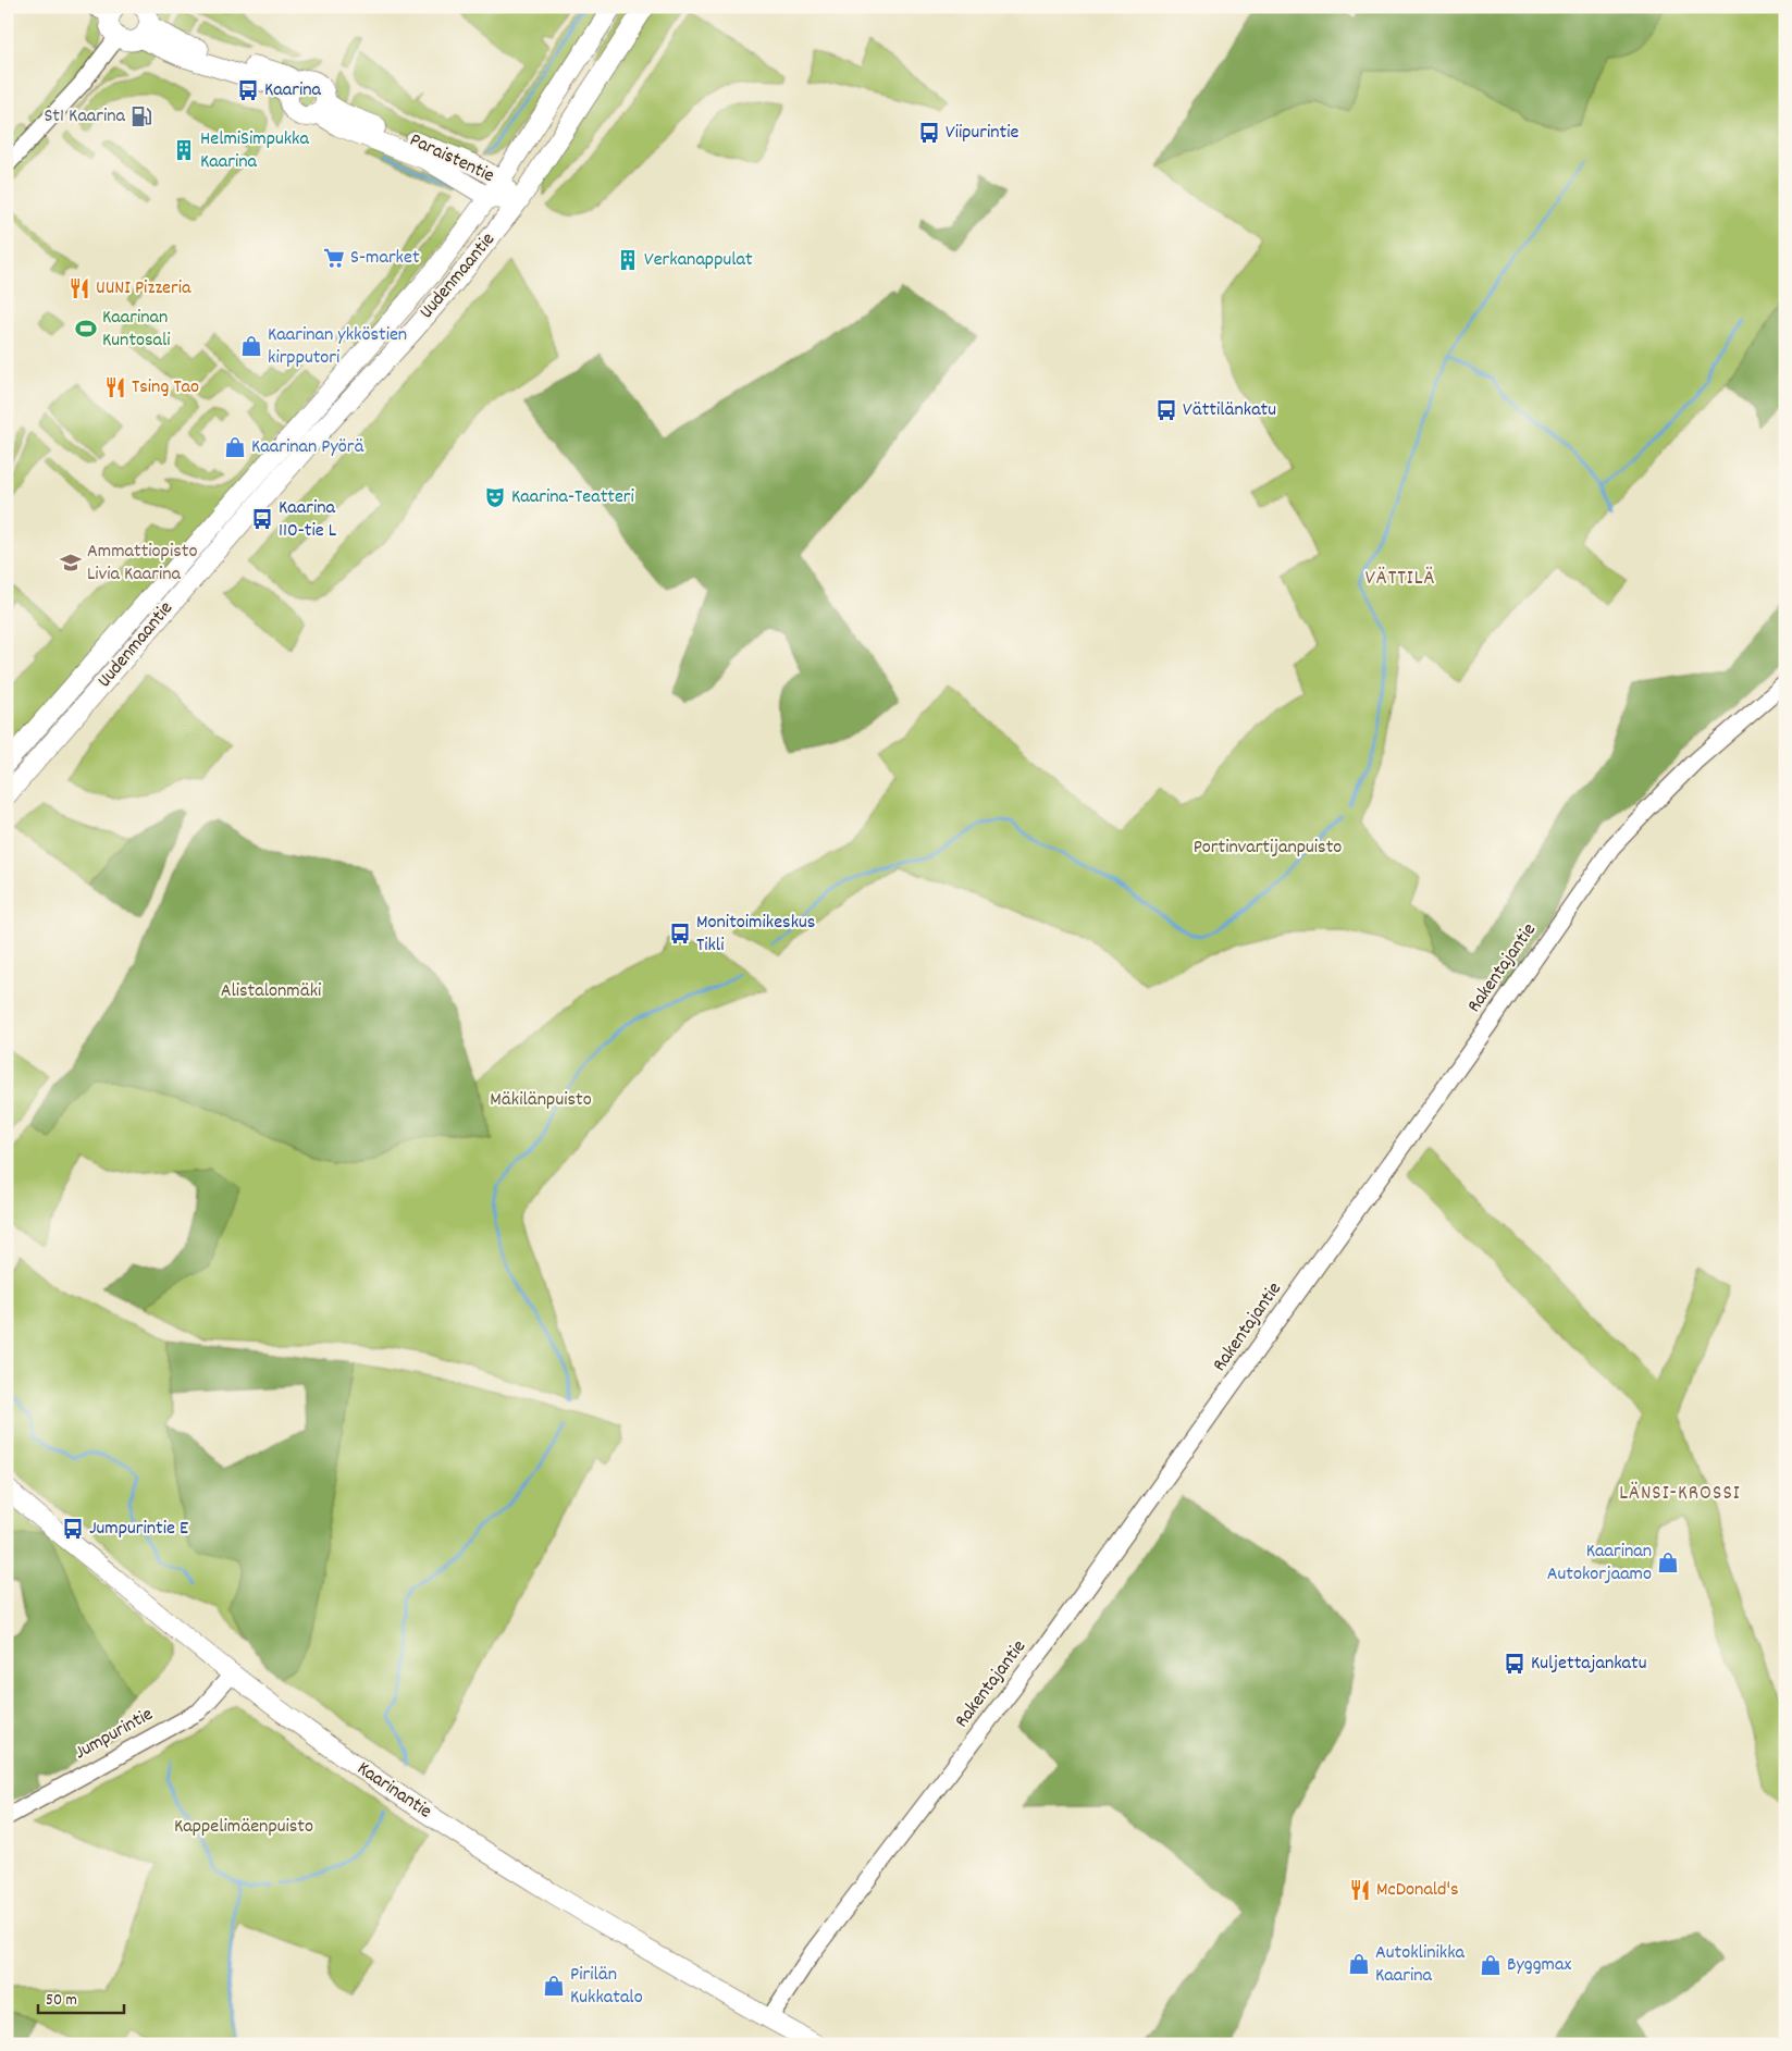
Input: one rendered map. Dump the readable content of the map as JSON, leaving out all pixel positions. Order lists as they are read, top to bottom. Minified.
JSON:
{"streets":{"main road":["Paraistentie","Uudenmaantie","Kaarinantie"],"street":["Rakentajantie","Jumpurintie"]},"crossings":[["Paraistentie","Uudenmaantie"],["Rakentajantie","Kaarinantie"],["Jumpurintie","Kaarinantie"]],"districts":["VÄTTILÄ","LÄNSI-KROSSI"],"parks":["Portinvartijanpuisto","Alistalonmäki","Mäkilänpuisto","Kappelimäenpuisto"],"places":{"bus stop":["Kaarina","Viipurintie","Vättilänkatu","Kaarina 110-tie L","Monitoimikeskus Tikli","Jumpurintie E","Kuljettajankatu"],"fuel station":["St1 Kaarina"],"building":["HelmiSimpukka Kaarina","Verkanappulat"],"supermarket":["S-market"],"restaurant":["UUNI Pizzeria","Tsing Tao","McDonald's"],"sports":["Kaarinan Kuntosali"],"shop":["Kaarinan ykköstien kirpputori","Kaarinan Pyörä","Kaarinan Autokorjaamo","Autoklinikka Kaarina","Byggmax","Pirilän Kukkatalo"],"theatre":["Kaarina-Teatteri"],"school or university":["Ammattiopisto Livia Kaarina"]},"scale_bar":"50 m"}
